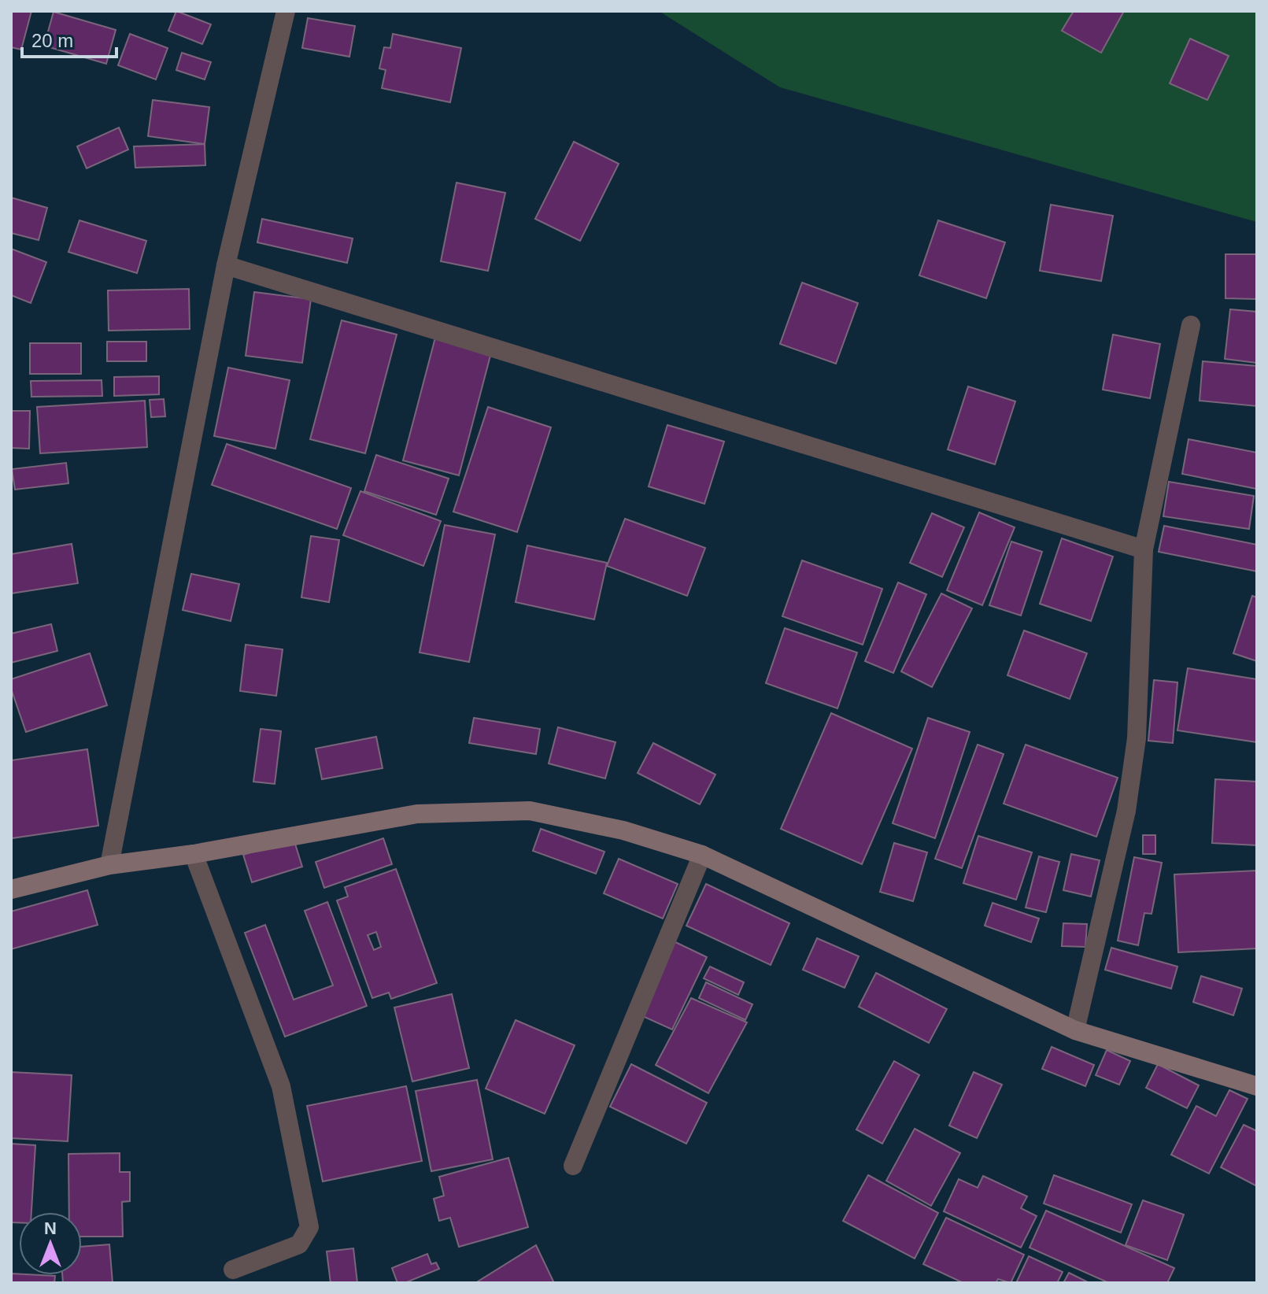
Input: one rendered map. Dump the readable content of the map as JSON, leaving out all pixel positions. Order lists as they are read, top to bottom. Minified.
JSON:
{"scale_bar":"20 m","north":"top"}
